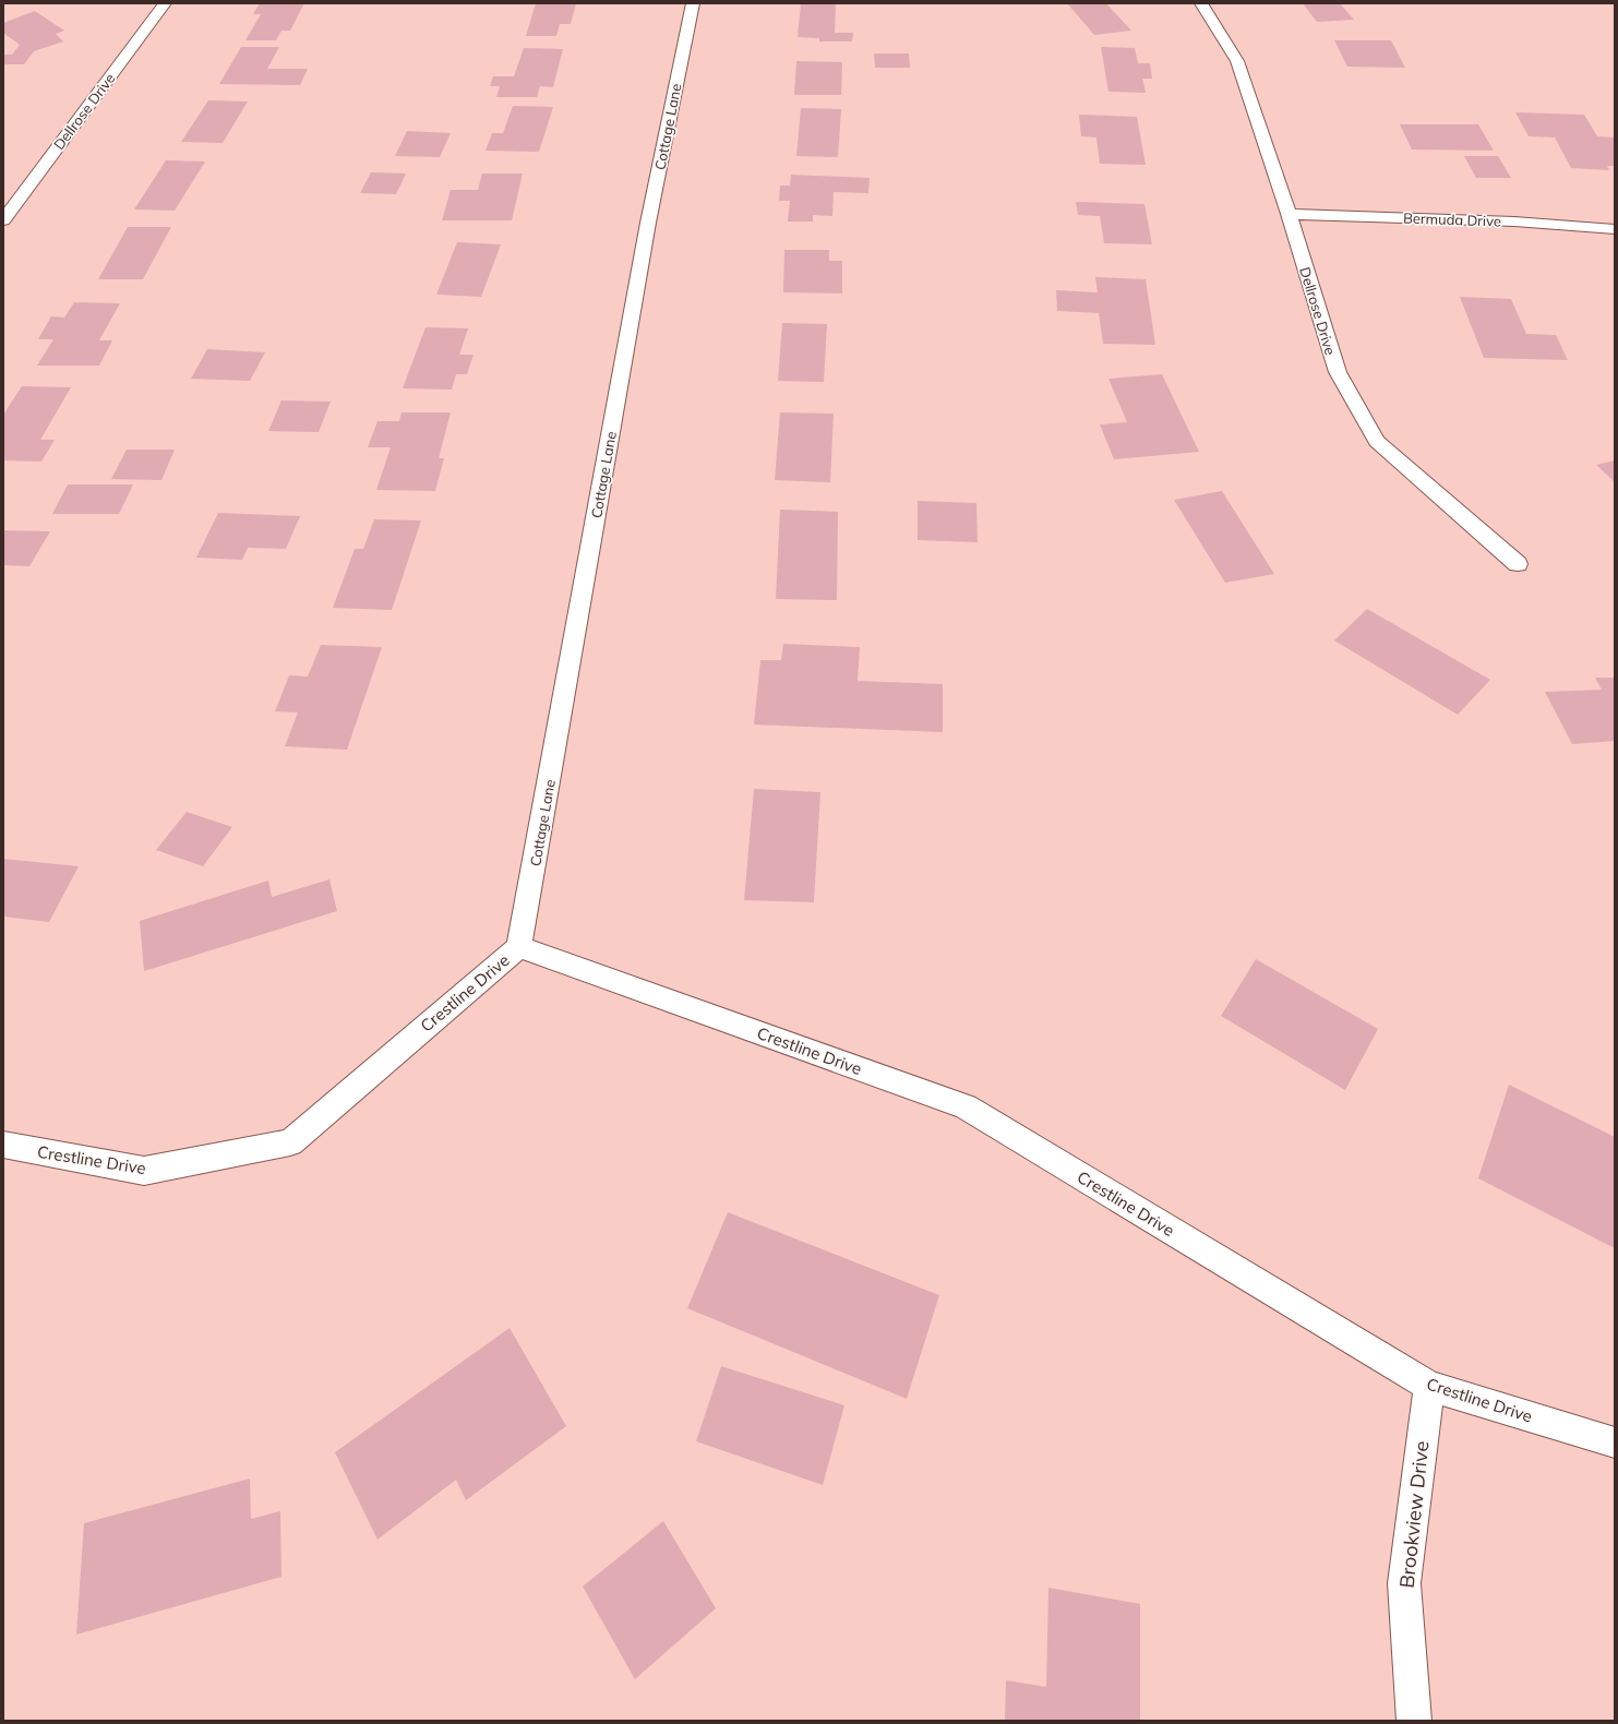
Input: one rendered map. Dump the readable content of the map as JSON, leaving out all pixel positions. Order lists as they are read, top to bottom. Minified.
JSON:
{"streets":{"street":["Dellrose Drive","Cottage Lane","Bermuda Drive","Crestline Drive","Brookview Drive"]},"crossings":[["Dellrose Drive","Bermuda Drive"],["Cottage Lane","Crestline Drive"],["Crestline Drive","Brookview Drive"]]}
